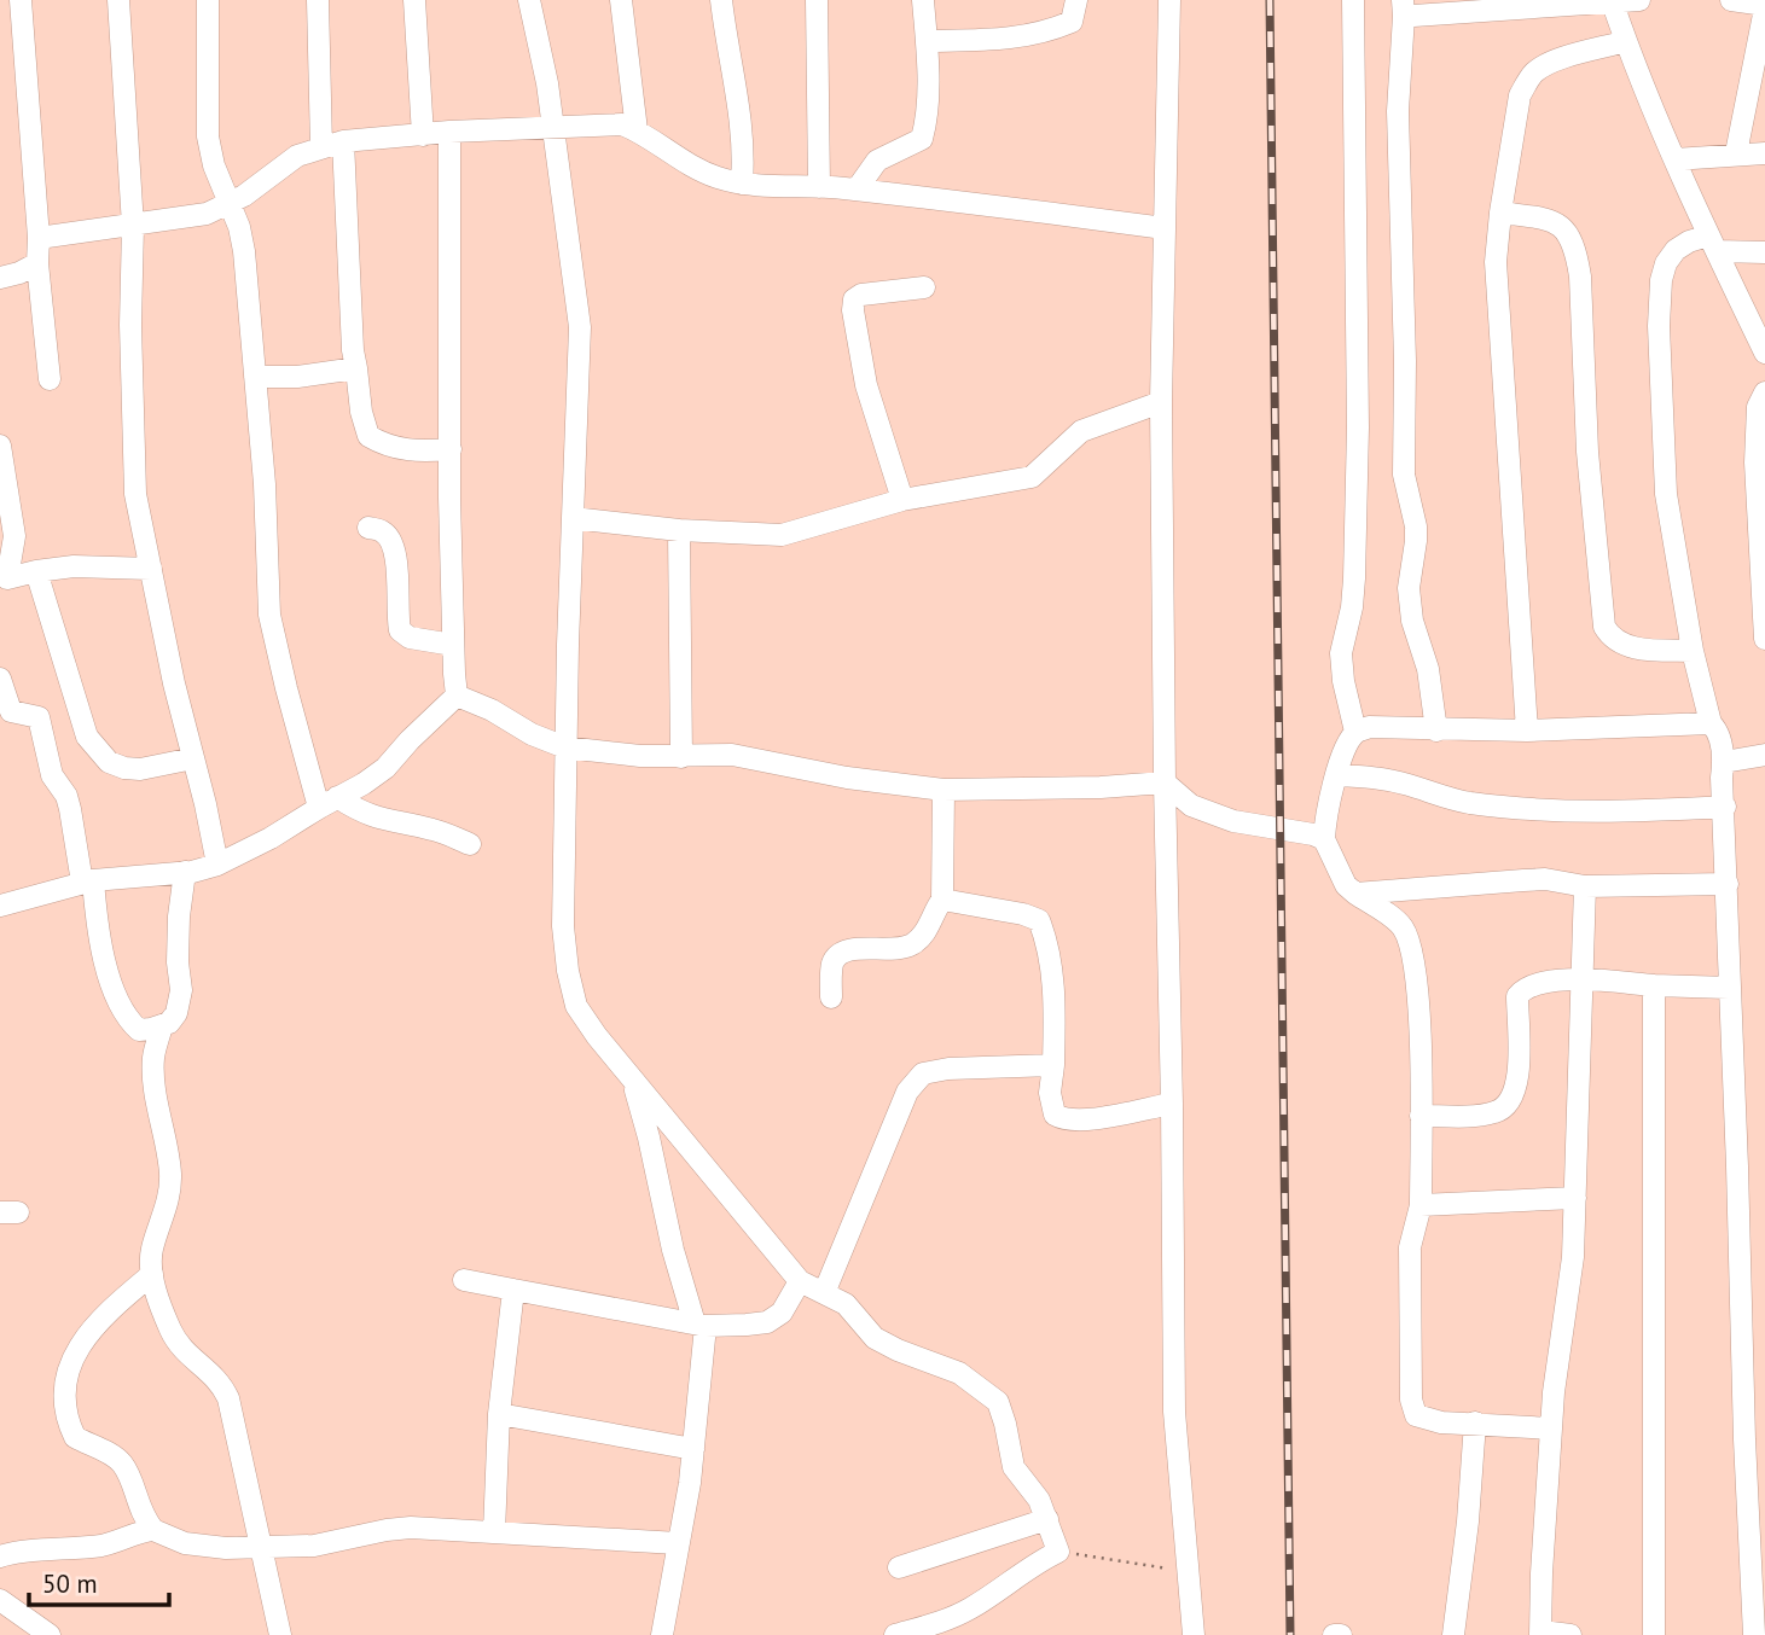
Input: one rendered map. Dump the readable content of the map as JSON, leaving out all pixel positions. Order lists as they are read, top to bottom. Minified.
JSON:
{"scale_bar":"50 m"}
